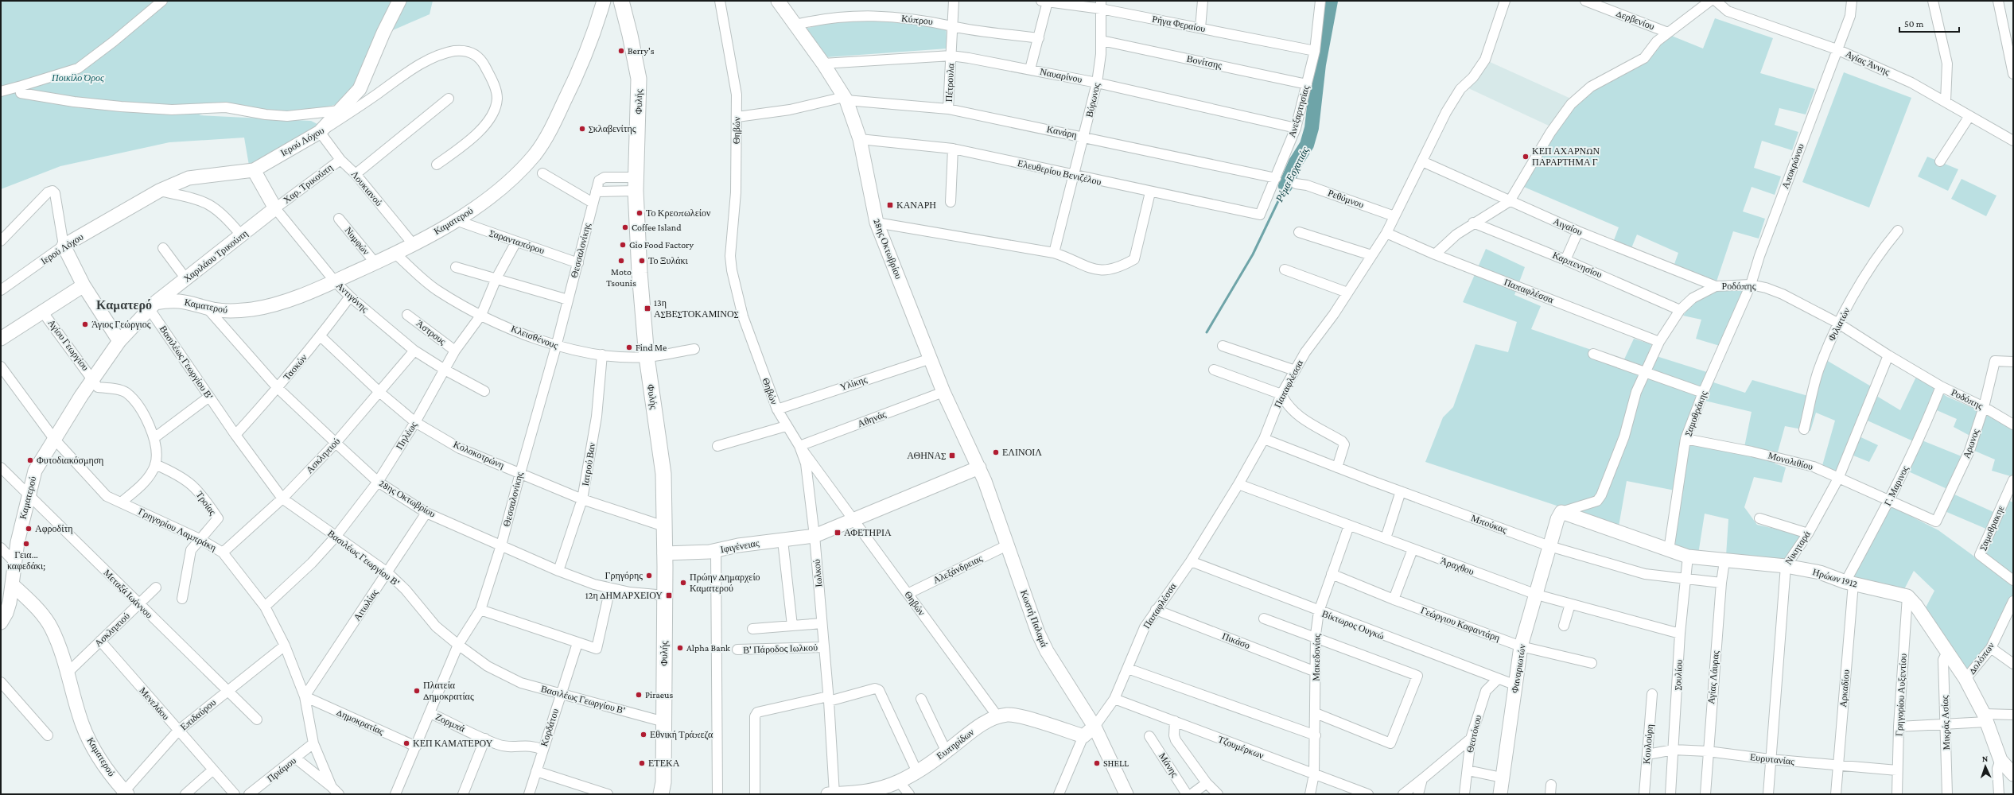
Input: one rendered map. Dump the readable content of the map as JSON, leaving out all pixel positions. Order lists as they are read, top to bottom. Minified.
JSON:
{"streets":{"main road":["Φυλής"],"street":["Κύπρου","Δερβενίου","Ρήγα Φεραίου","Βονίτσης","Αγίας Άννης","Ναυαρίνου","Πέτρουλα","Βύρωνος","Ανεξαρτησίας","Θηβών","Κανάρη","Ιερού Λόχου","Αποκρώνου","Ελευθερίου Βενιζέλου","Χαρ. Τρικούπη","Λουκιανού","Ρεθύμνου","Καματερού","Αιγαίου","Νυμφών","Σαρανταπόρου","28ης Οκτωβρίου","Θεσσαλονίκης","Χαριλάου Τρικούπη","Καρπενησίου","Ροδόπης","Παπαφλέσσα","Αντιγόνης","Φιλιατών","Άστρους","Κλεισθένους","Αγίου Γεωργίου","Βασιλέως Γεωργίου Β'","Τασκών","Υλίκης","Σαμοθράκης","Αθηνάς","Πηλέως","Αρωνος","Κολοκοτρώνη","Ασκληπιού","Μονολιθίου","Ιατρού Βαν","Γ. Μαρινος","Τροίας","Μπούκας","Σαμοθρακηε","Γρηγορίου Λαμπράκη","Ιφιγένειας","Νικηταρά","Άραχθου","Αλεξάνδρειας","Ιωλκού","Ηρώων 1912","Μεταξά Ιωάννου","Αιτωλίας","Κωστή Παλαμά","Γεώργιου Καφαντάρη","Βίκτωρος Ουγκώ","Πικάσο","Β' Πάροδος Ιωλκού","Μακεδονίας","Δολόπων","Φαναριωτών","Σουλίου","Αγίας Λάυρας","Αρκαδίου","Γρηγορίου Αυξεντίου","Μενελάου","Επιδαύρου","Δημοκρατίας","Ζορμπά","Μικράς Ασίας","Κορδάτου","Θεοτόκου","Ευπηρίδων","Κουλούρη","Τζουμέρκων","Ευρυτανίας","Μάνης","Πριάμου"]},"crossings":[["Κύπρου","Πέτρουλα"],["Κύπρου","28ης Οκτωβρίου"],["Ρήγα Φεραίου","Βύρωνος"],["Ρήγα Φεραίου","Ανεξαρτησίας"],["Βονίτσης","Βύρωνος"],["Βονίτσης","Ανεξαρτησίας"],["Αγίας Άννης","Αποκρώνου"],["Ναυαρίνου","Πέτρουλα"],["Ναυαρίνου","Βύρωνος"],["Ναυαρίνου","Ανεξαρτησίας"],["Ναυαρίνου","28ης Οκτωβρίου"],["Πέτρουλα","Κανάρη"],["Βύρωνος","Κανάρη"],["Βύρωνος","Ελευθερίου Βενιζέλου"],["Φυλής","28ης Οκτωβρίου"],["Φυλής","Θεσσαλονίκης"],["Φυλής","Κλεισθένους"],["Φυλής","Βασιλέως Γεωργίου Β'"],["Φυλής","Κολοκοτρώνη"],["Φυλής","Ιφιγένειας"],["Ανεξαρτησίας","Κανάρη"],["Ανεξαρτησίας","Ελευθερίου Βενιζέλου"],["Θηβών","Κανάρη"],["Θηβών","Υλίκης"],["Θηβών","Αθηνάς"],["Θηβών","Ιφιγένειας"],["Θηβών","Αλεξάνδρειας"],["Θηβών","Ιωλκού"],["Θηβών","Ευπηρίδων"],["Κανάρη","28ης Οκτωβρίου"],["Ιερού Λόχου","Λουκιανού"],["Ιερού Λόχου","Αντιγόνης"],["Αποκρώνου","Ροδόπης"],["Αποκρώνου","Σαμοθράκης"],["Ελευθερίου Βενιζέλου","28ης Οκτωβρίου"],["Χαρ. Τρικούπη","Λουκιανού"],["Χαρ. Τρικούπη","Χαριλάου Τρικούπη"],["Χαρ. Τρικούπη","Αντιγόνης"],["Λουκιανού","Καματερού"],["Καματερού","Νυμφών"],["Καματερού","Σαρανταπόρου"],["Καματερού","28ης Οκτωβρίου"],["Καματερού","Χαριλάου Τρικούπη"],["Καματερού","Αντιγόνης"],["Καματερού","Κλεισθένους"],["Καματερού","Αγίου Γεωργίου"],["Καματερού","Βασιλέως Γεωργίου Β'"],["Καματερού","Ασκληπιού"],["Καματερού","Γρηγορίου Λαμπράκη"],["Καματερού","Μεταξά Ιωάννου"],["Καματερού","Επιδαύρου"],["Αιγαίου","Ροδόπης"],["Σαρανταπόρου","Θεσσαλονίκης"],["Σαρανταπόρου","Πηλέως"],["28ης Οκτωβρίου","Θεσσαλονίκης"],["28ης Οκτωβρίου","Τασκών"],["28ης Οκτωβρίου","Υλίκης"],["28ης Οκτωβρίου","Αθηνάς"],["28ης Οκτωβρίου","Πηλέως"],["28ης Οκτωβρίου","Ασκληπιού"],["28ης Οκτωβρίου","Ιατρού Βαν"],["28ης Οκτωβρίου","Αιτωλίας"],["28ης Οκτωβρίου","Κωστή Παλαμά"],["Θεσσαλονίκης","Κλεισθένους"],["Θεσσαλονίκης","Βασιλέως Γεωργίου Β'"],["Θεσσαλονίκης","Κολοκοτρώνη"],["Θεσσαλονίκης","Δημοκρατίας"],["Θεσσαλονίκης","Ζορμπά"],["Χαριλάου Τρικούπη","Αντιγόνης"],["Χαριλάου Τρικούπη","Βασιλέως Γεωργίου Β'"],["Καρπενησίου","Ροδόπης"],["Ροδόπης","Παπαφλέσσα"],["Ροδόπης","Φιλιατών"],["Ροδόπης","Σαμοθράκης"],["Ροδόπης","Αρωνος"],["Ροδόπης","Γ. Μαρινος"],["Ροδόπης","Νικηταρά"],["Ροδόπης","Ηρώων 1912"],["Παπαφλέσσα","Μπούκας"],["Παπαφλέσσα","Άραχθου"],["Παπαφλέσσα","Κωστή Παλαμά"],["Παπαφλέσσα","Βίκτωρος Ουγκώ"],["Παπαφλέσσα","Πικάσο"],["Παπαφλέσσα","Ευπηρίδων"],["Παπαφλέσσα","Τζουμέρκων"],["Αντιγόνης","Τασκών"],["Αντιγόνης","Πηλέως"],["Αντιγόνης","Ασκληπιού"],["Άστρους","Πηλέως"],["Κλεισθένους","Πηλέως"],["Κλεισθένους","Ιατρού Βαν"],["Βασιλέως Γεωργίου Β'","Τασκών"],["Βασιλέως Γεωργίου Β'","Πηλέως"],["Βασιλέως Γεωργίου Β'","Ασκληπιού"],["Βασιλέως Γεωργίου Β'","Αιτωλίας"],["Βασιλέως Γεωργίου Β'","Κορδάτου"],["Τασκών","Κολοκοτρώνη"],["Σαμοθράκης","Μονολιθίου"],["Σαμοθράκης","Ηρώων 1912"],["Αθηνάς","Ιωλκού"],["Πηλέως","Κολοκοτρώνη"],["Πηλέως","Γρηγορίου Λαμπράκη"],["Αρωνος","Μονολιθίου"],["Κολοκοτρώνη","Ασκληπιού"],["Κολοκοτρώνη","Ιατρού Βαν"],["Ασκληπιού","Γρηγορίου Λαμπράκη"],["Ασκληπιού","Μεταξά Ιωάννου"],["Ασκληπιού","Μενελάου"],["Μονολιθίου","Γ. Μαρινος"],["Μονολιθίου","Νικηταρά"],["Γ. Μαρινος","Ηρώων 1912"],["Γ. Μαρινος","Αρκαδίου"],["Τροίας","Γρηγορίου Λαμπράκη"],["Μπούκας","Φαναριωτών"],["Μπούκας","Σουλίου"],["Μπούκας","Αγίας Λάυρας"],["Γρηγορίου Λαμπράκη","Αιτωλίας"],["Γρηγορίου Λαμπράκη","Επιδαύρου"],["Γρηγορίου Λαμπράκη","Δημοκρατίας"],["Γρηγορίου Λαμπράκη","Πριάμου"],["Ιφιγένειας","Ιωλκού"],["Νικηταρά","Ηρώων 1912"],["Νικηταρά","Ευρυτανίας"],["Άραχθου","Μακεδονίας"],["Άραχθου","Φαναριωτών"],["Άραχθου","Σουλίου"],["Αλεξάνδρειας","Κωστή Παλαμά"],["Ιωλκού","Β' Πάροδος Ιωλκού"],["Ιωλκού","Ευπηρίδων"],["Ηρώων 1912","Σουλίου"],["Ηρώων 1912","Αγίας Λάυρας"],["Ηρώων 1912","Αρκαδίου"],["Ηρώων 1912","Γρηγορίου Αυξεντίου"],["Μεταξά Ιωάννου","Επιδαύρου"],["Αιτωλίας","Δημοκρατίας"],["Γεώργιου Καφαντάρη","Μακεδονίας"],["Γεώργιου Καφαντάρη","Φαναριωτών"],["Βίκτωρος Ουγκώ","Μακεδονίας"],["Βίκτωρος Ουγκώ","Φαναριωτών"],["Βίκτωρος Ουγκώ","Θεοτόκου"],["Πικάσο","Μακεδονίας"],["Μακεδονίας","Τζουμέρκων"],["Σουλίου","Ευρυτανίας"],["Αγίας Λάυρας","Ευρυτανίας"],["Αρκαδίου","Ευρυτανίας"],["Γρηγορίου Αυξεντίου","Ευρυτανίας"],["Μενελάου","Επιδαύρου"],["Ζορμπά","Κορδάτου"],["Κουλούρη","Ευρυτανίας"]],"districts":["Καματερό"],"water":["Ρέμα Εσχατιάς"],"parks":["Ποικίλο Όρος"],"places":{"other":["Berry's","Σκλαβενίτης","ΚΕΠ ΑΧΑΡΝΩΝ ΠΑΡΑΡΤΗΜΑ Γ","Το Κρεοπωλείον","Coffee Island","Gio Food Factory","Moto Tsounis","Το Ξυλάκι","Άγιος Γεώργιος","Find Me","ΕΛΙΝΟΙΛ","Φυτοδιακόσμηση","Αφροδίτη","Γεια... καφεδάκι;","Γρηγόρης","Πρώην Δημαρχείο Καματερού","Alpha Bank","Πλατεία Δημοκρατίας","Piraeus","Εθνική Τράπεζα","ΚΕΠ ΚΑΜΑΤΕΡΟΥ","ΕΤΕΚΑ","SHELL"],"transit":["ΚΑΝΑΡΗ","13η ΑΣΒΕΣΤΟΚΑΜΙΝΟΣ","ΑΘΗΝΑΣ","ΑΦΕΤΗΡΙΑ","12η ΔΗΜΑΡΧΕΙΟΥ"]},"scale_bar":"50 m","north":"top"}
